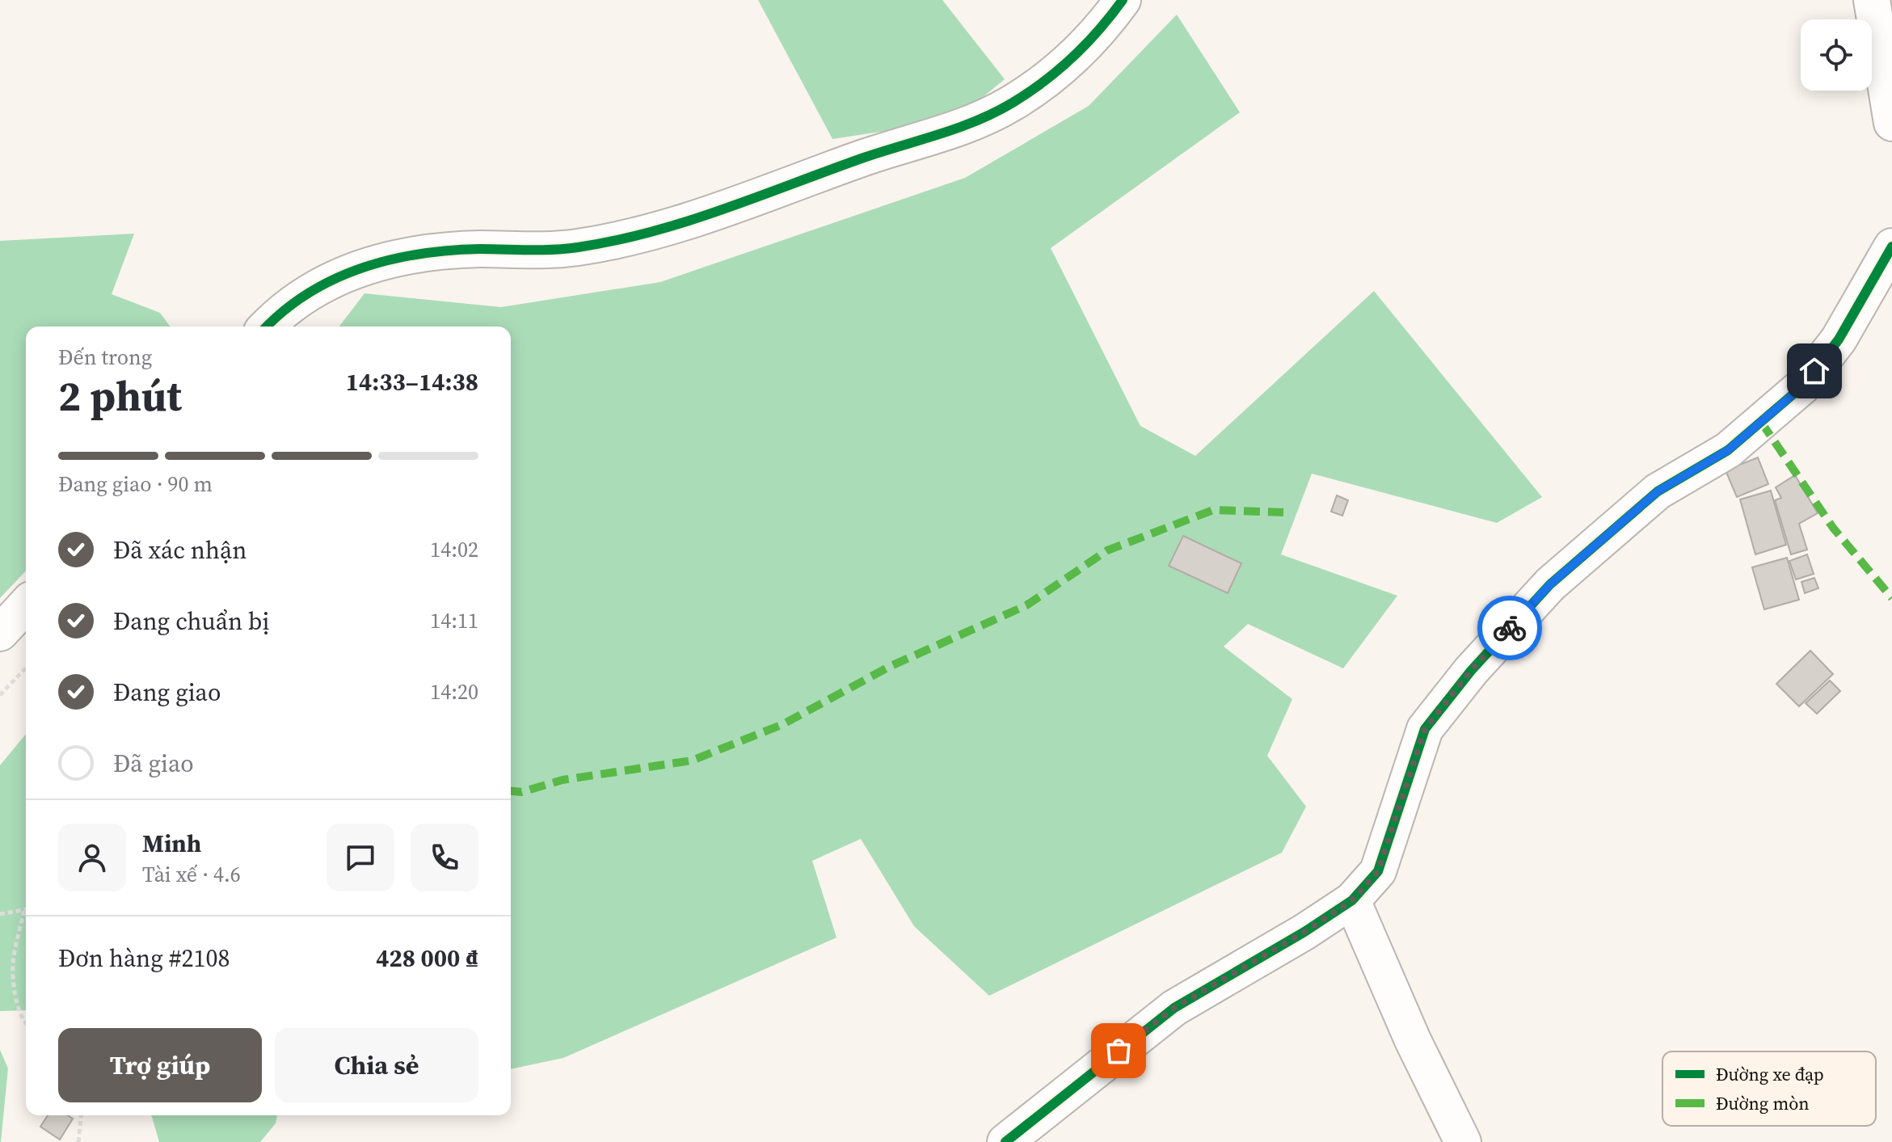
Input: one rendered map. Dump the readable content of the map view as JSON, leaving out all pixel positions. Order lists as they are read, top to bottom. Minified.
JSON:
{"legend":["Đường xe đạp","Đường mòn"],"page":{"heading":["2 phút","Đến trong","14:33–14:38"],"panel":["Minh","Tài xế · 4.6","Đơn hàng #2108","428 000 ₫"],"bar":"Đang giao · 90 m","list":[["Đã xác nhận","14:02"],["Đang chuẩn bị","14:11"],["Đang giao","14:20"],"Đã giao"],"buttons":["Trợ giúp","Chia sẻ"]}}
